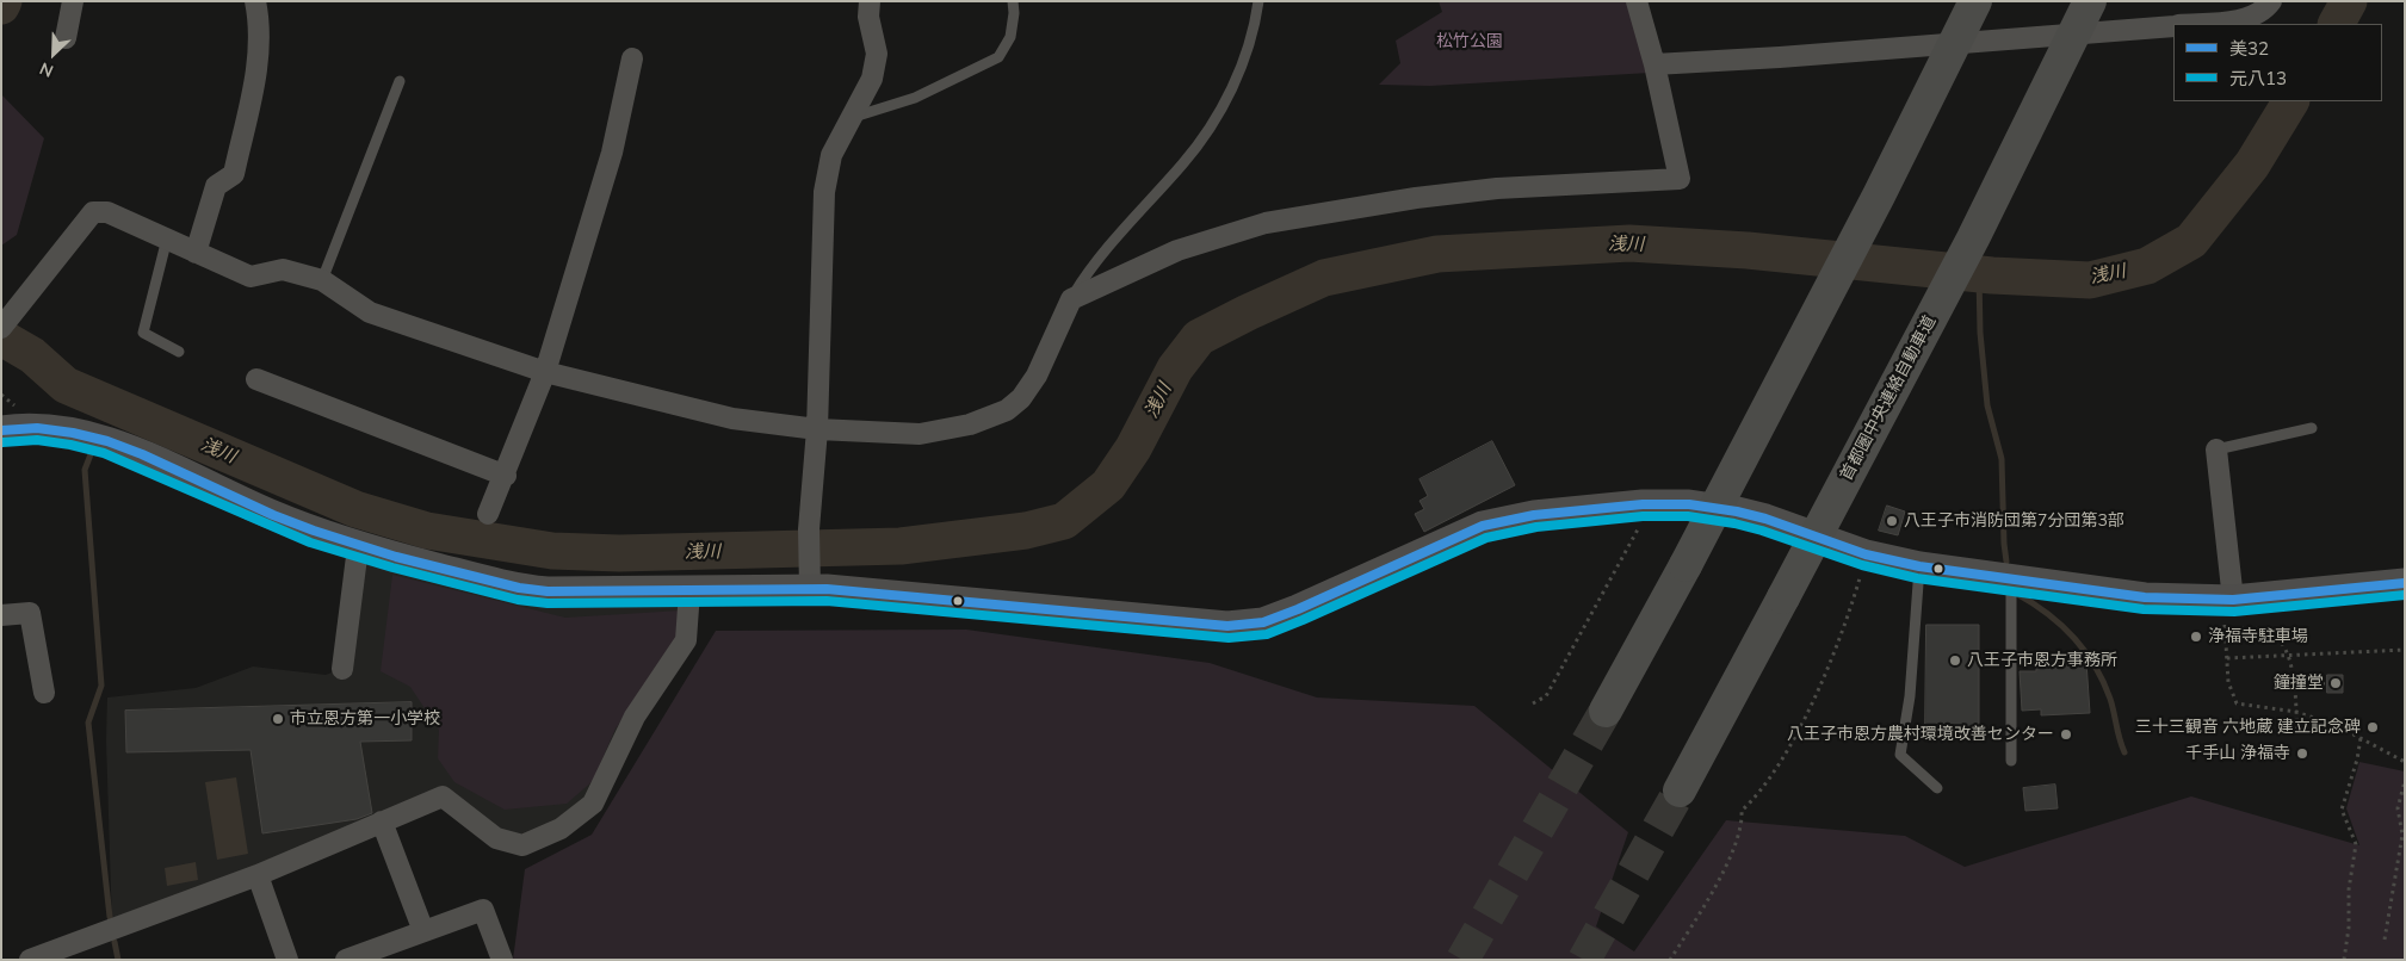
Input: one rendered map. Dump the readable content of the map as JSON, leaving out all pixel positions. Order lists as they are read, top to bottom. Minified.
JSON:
{"streets":{"highway":["首都圏中央連絡自動車道"]},"water":["浅川"],"parks":["松竹公園"],"places":["八王子市消防団第7分団第3部","浄福寺駐車場","八王子市恩方事務所","鐘撞堂","市立恩方第一小学校","三十三観音 六地蔵 建立記念碑","八王子市恩方農村環境改善センター","千手山 浄福寺"],"lines":["transit line 美32","transit line 元八13"],"legend":["美32","元八13"],"north":"bottom left"}
